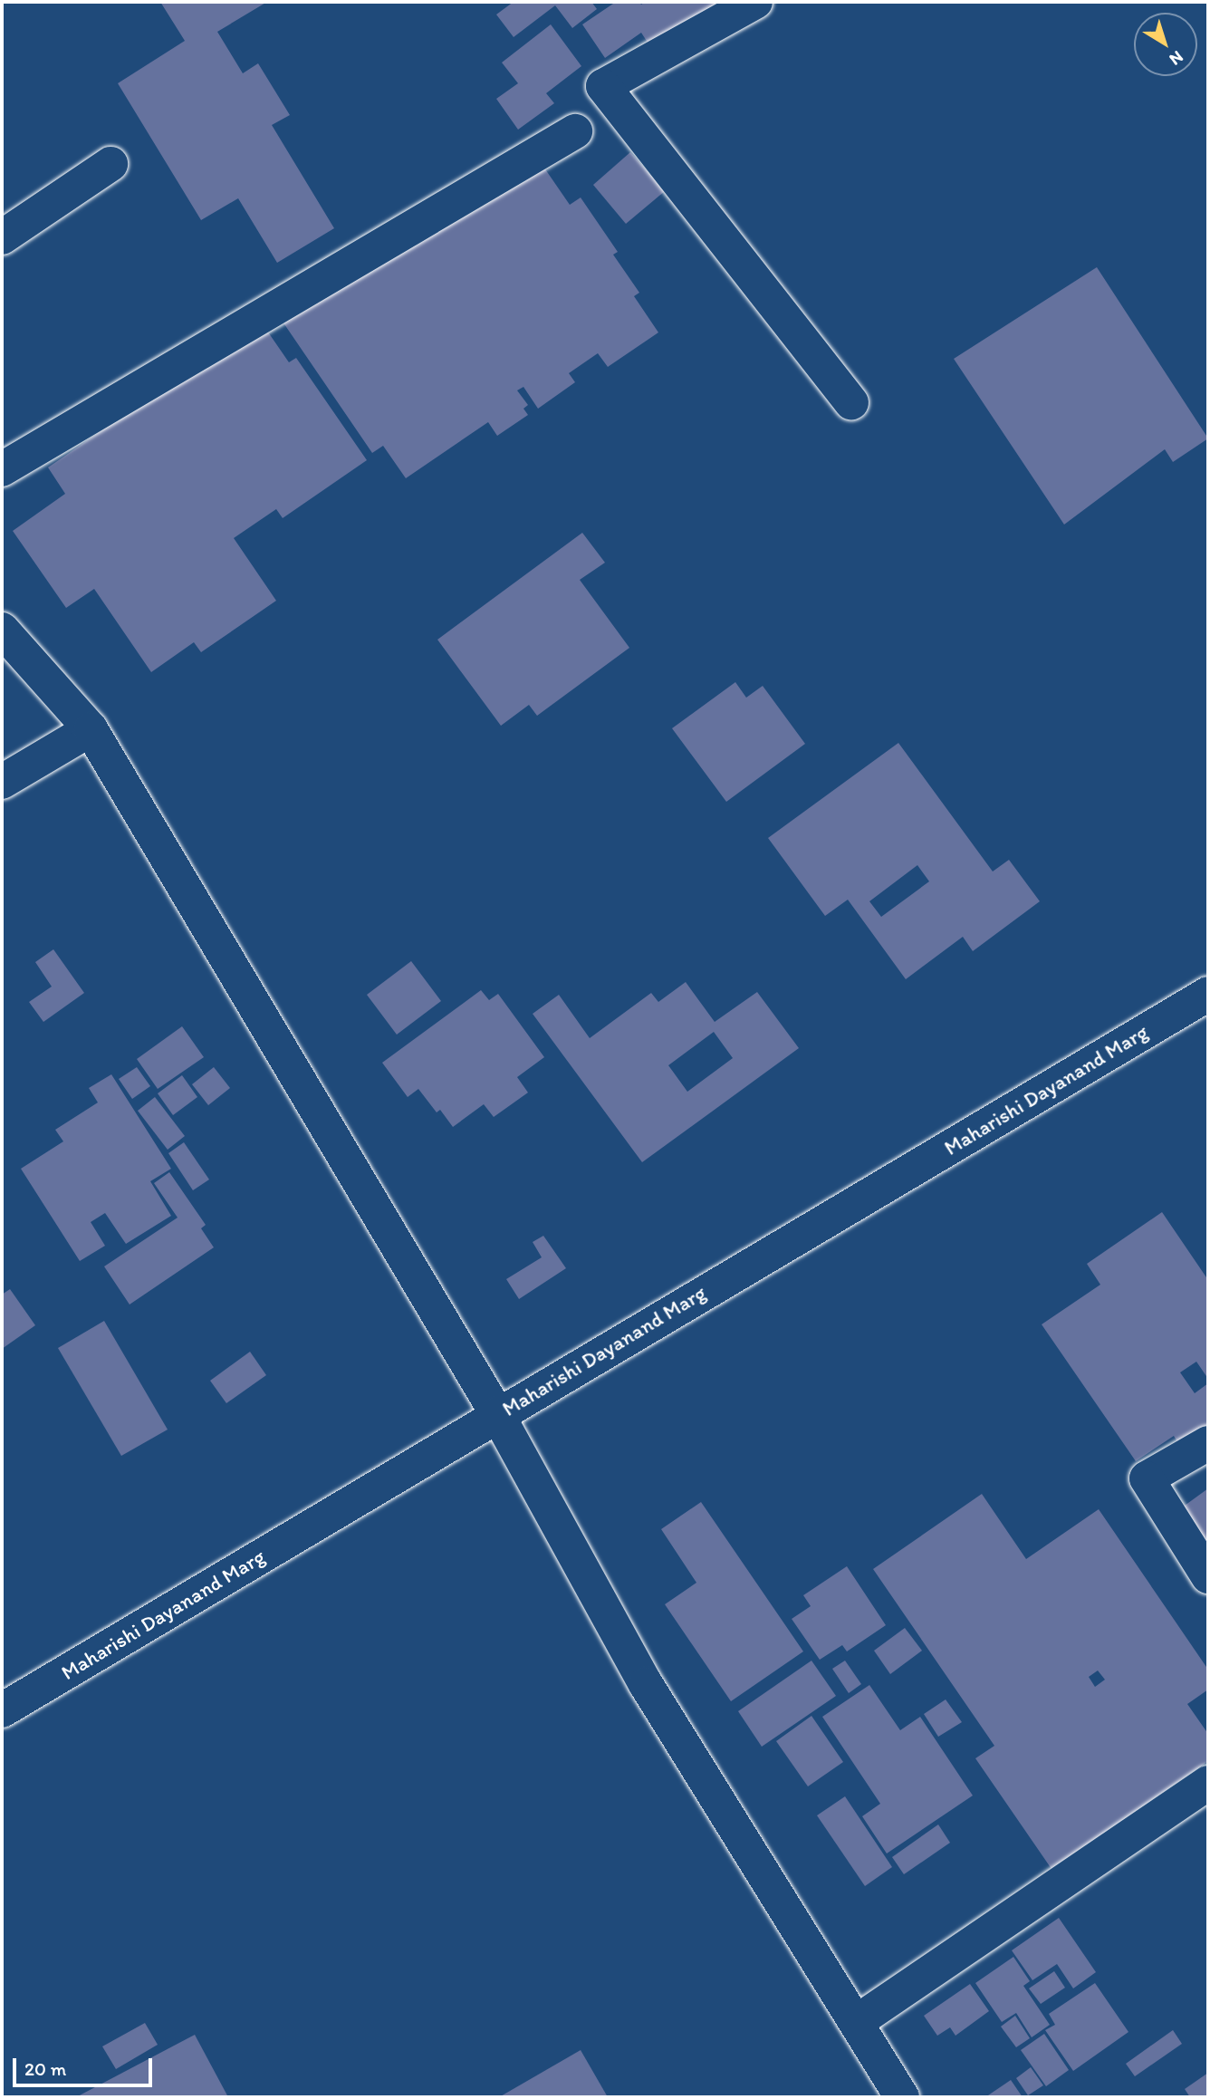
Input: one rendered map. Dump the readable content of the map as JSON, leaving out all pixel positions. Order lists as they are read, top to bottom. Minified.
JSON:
{"streets":{"street":["Maharishi Dayanand Marg"]},"scale_bar":"20 m","north":"bottom right"}
